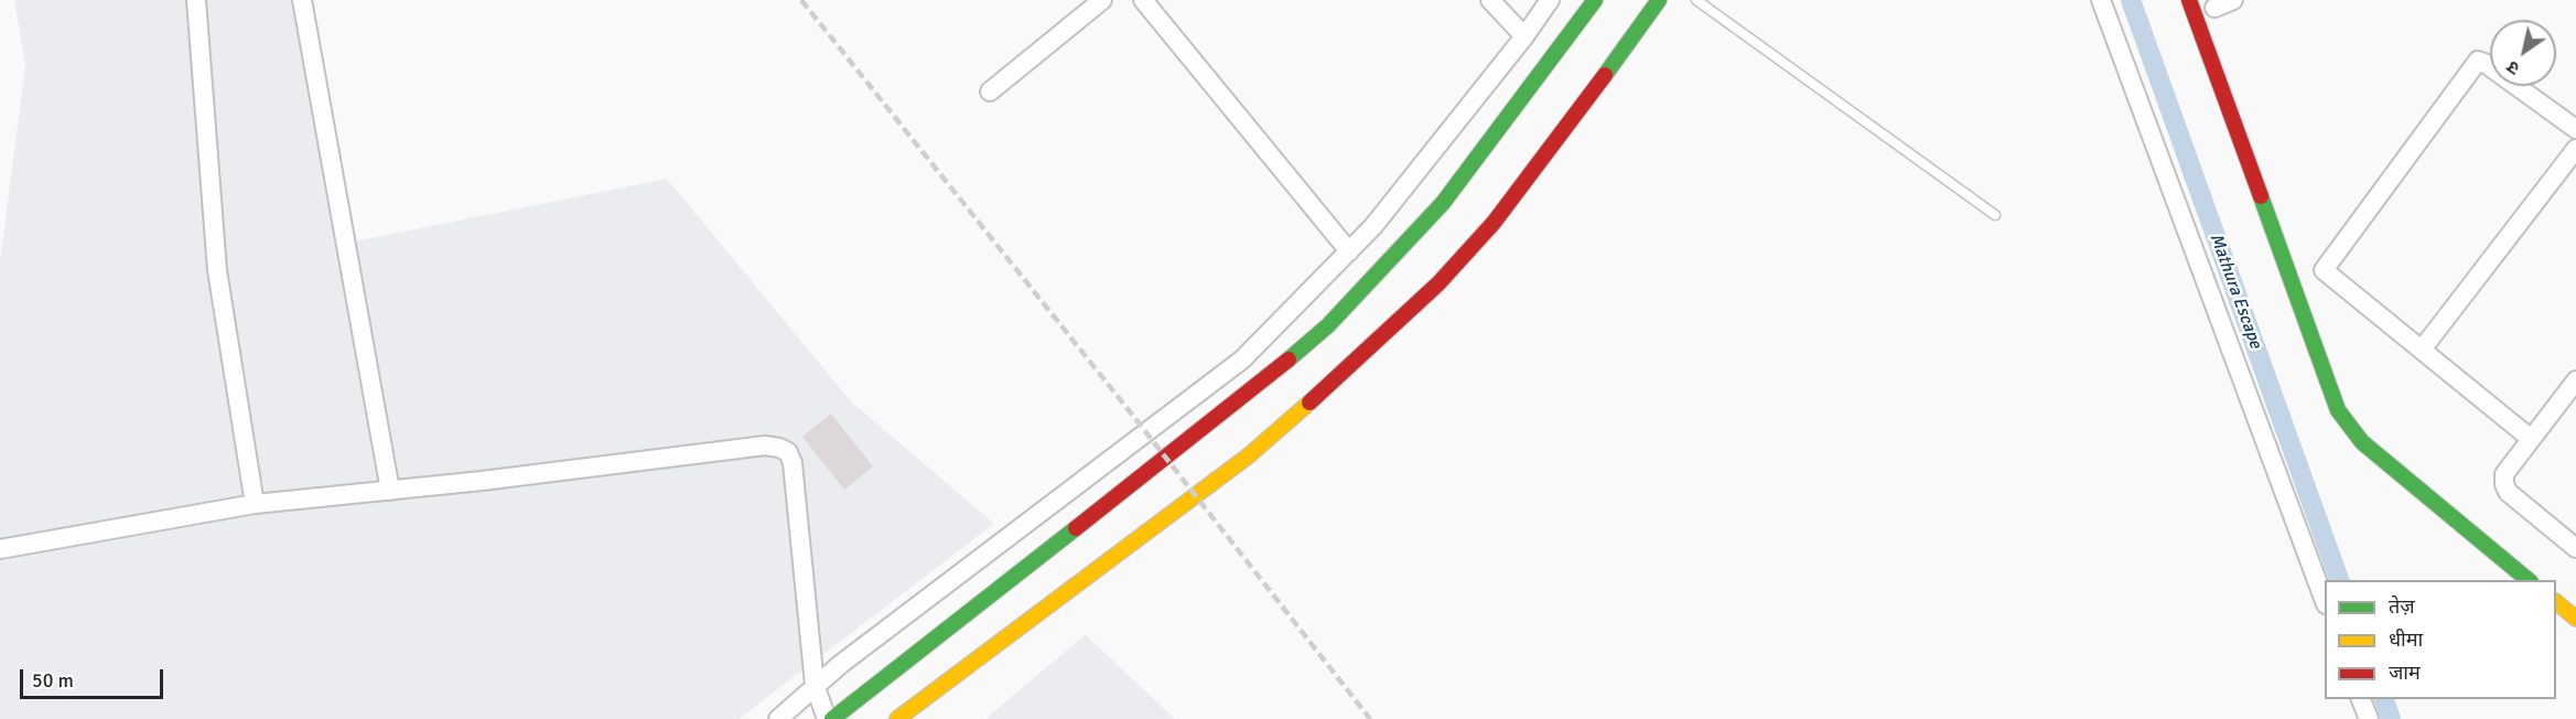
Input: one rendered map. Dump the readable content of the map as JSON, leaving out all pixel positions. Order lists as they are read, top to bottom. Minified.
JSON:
{"water":["Mathura Escape"],"legend":["तेज़","धीमा","जाम"],"scale_bar":"50 m","north":"bottom left"}
